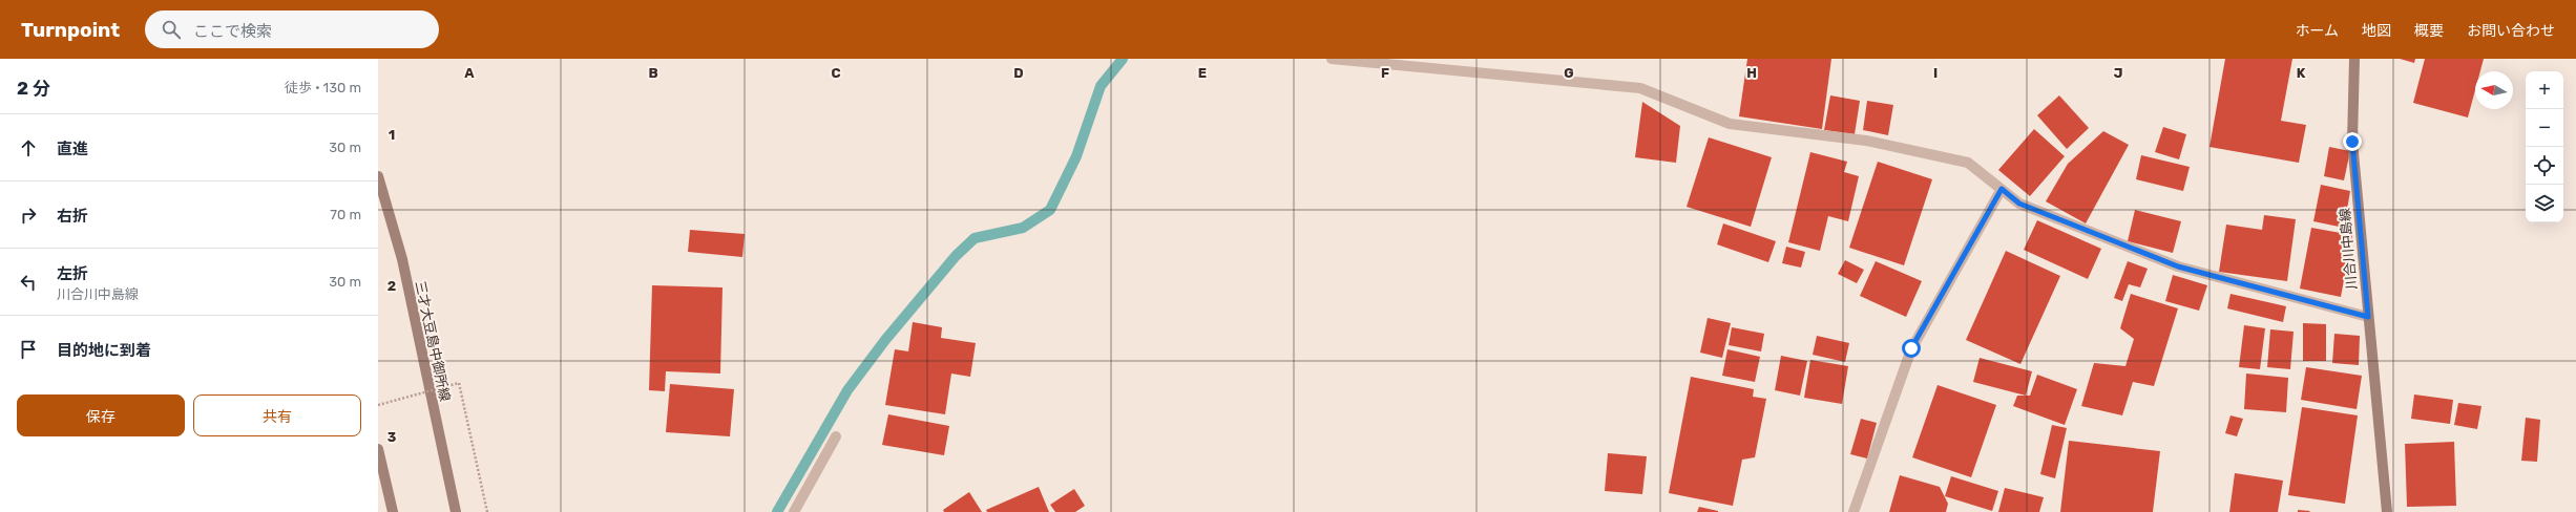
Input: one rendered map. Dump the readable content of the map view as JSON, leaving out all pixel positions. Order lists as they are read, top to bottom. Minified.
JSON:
{"streets":{"main road":["川合川中島線","三才大豆島中御所線"]},"north":"left","page":{"header":"Turnpoint","search":"ここで検索","nav":["ホーム","地図","概要","お問い合わせ"],"heading":["2 分","徒歩 · 130 m"],"map_buttons":["+","−"],"list":[["直進","30 m"],["右折","70 m"],["左折","川合川中島線","30 m"],"目的地に到着"],"buttons":["保存","共有"]},"grid":{"columns":["A","B","C","D","E","F","G","H","I","J","K"],"rows":["1","2","3"]}}
